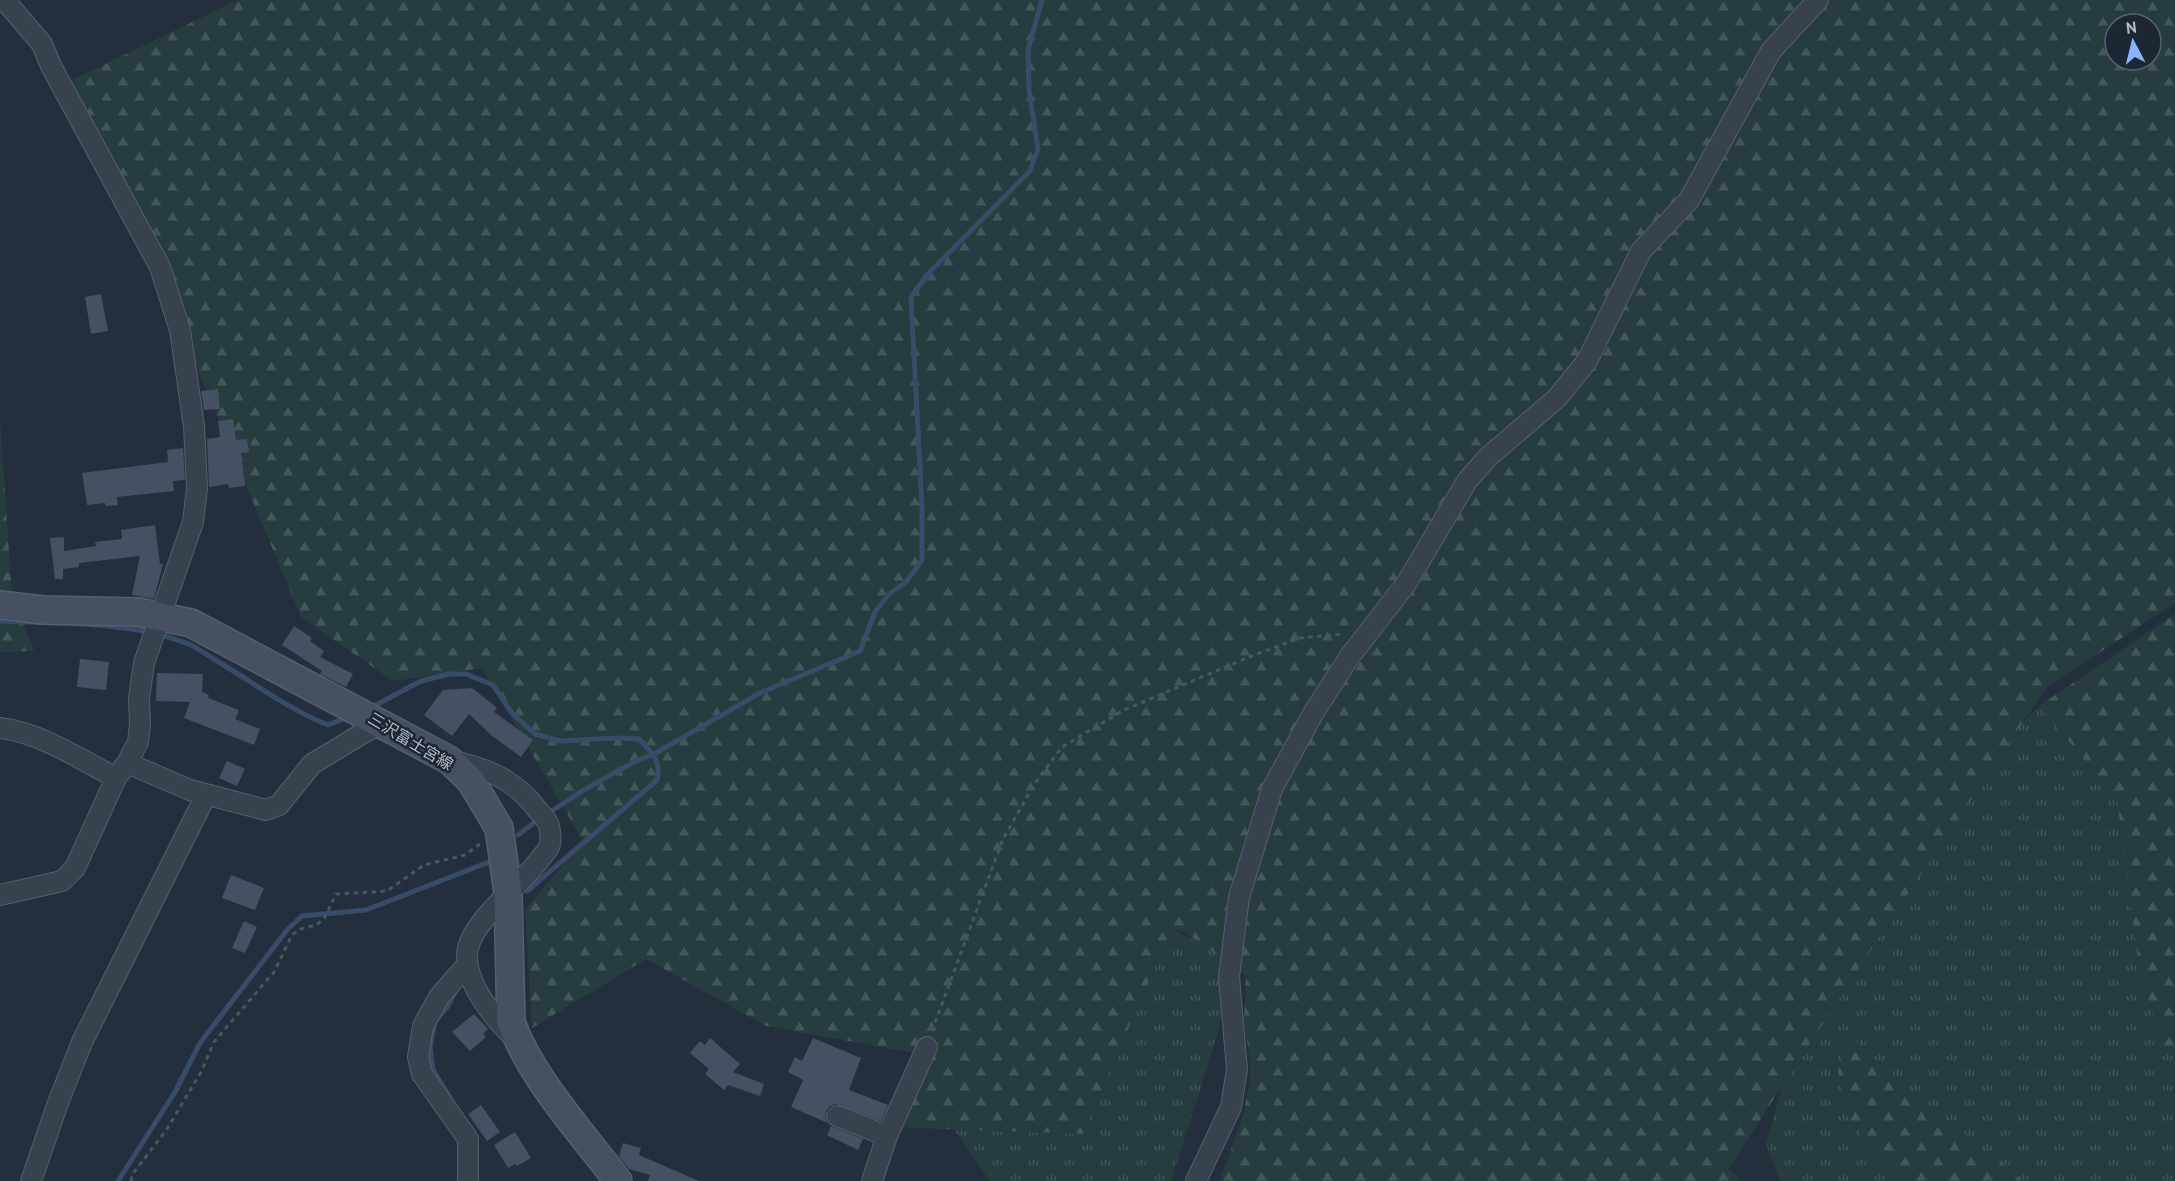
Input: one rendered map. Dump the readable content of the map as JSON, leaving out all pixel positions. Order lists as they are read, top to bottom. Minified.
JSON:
{"streets":{"main road":["三沢富士宮線"]},"north":"top"}
